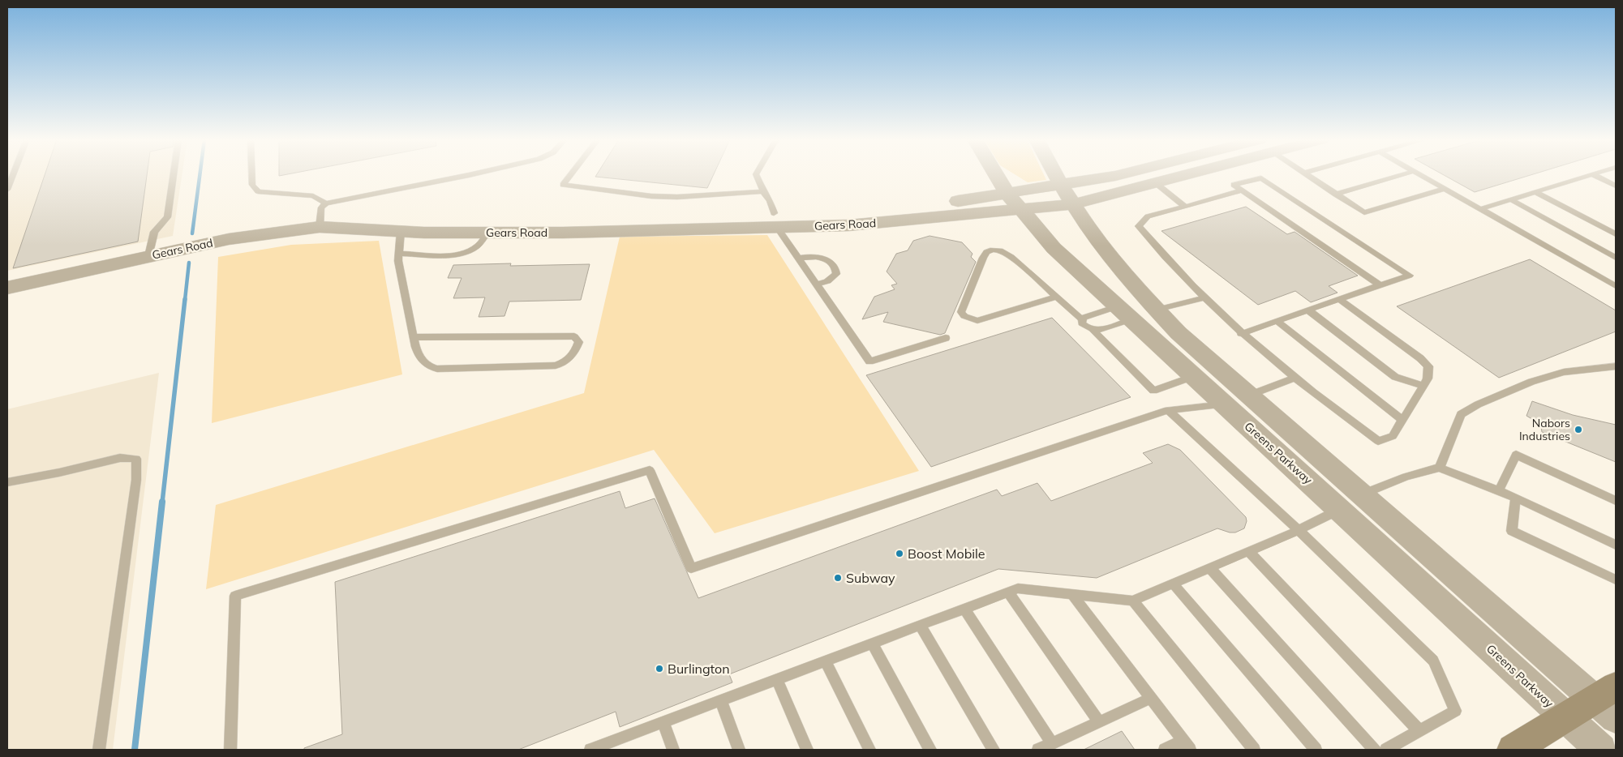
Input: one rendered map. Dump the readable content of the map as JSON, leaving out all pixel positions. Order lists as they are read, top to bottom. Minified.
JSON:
{"streets":{"street":["Gears Road","Greens Parkway"]},"crossings":[["Gears Road","Greens Parkway"]],"places":["Nabors Industries","Boost Mobile","Subway","Burlington"]}
